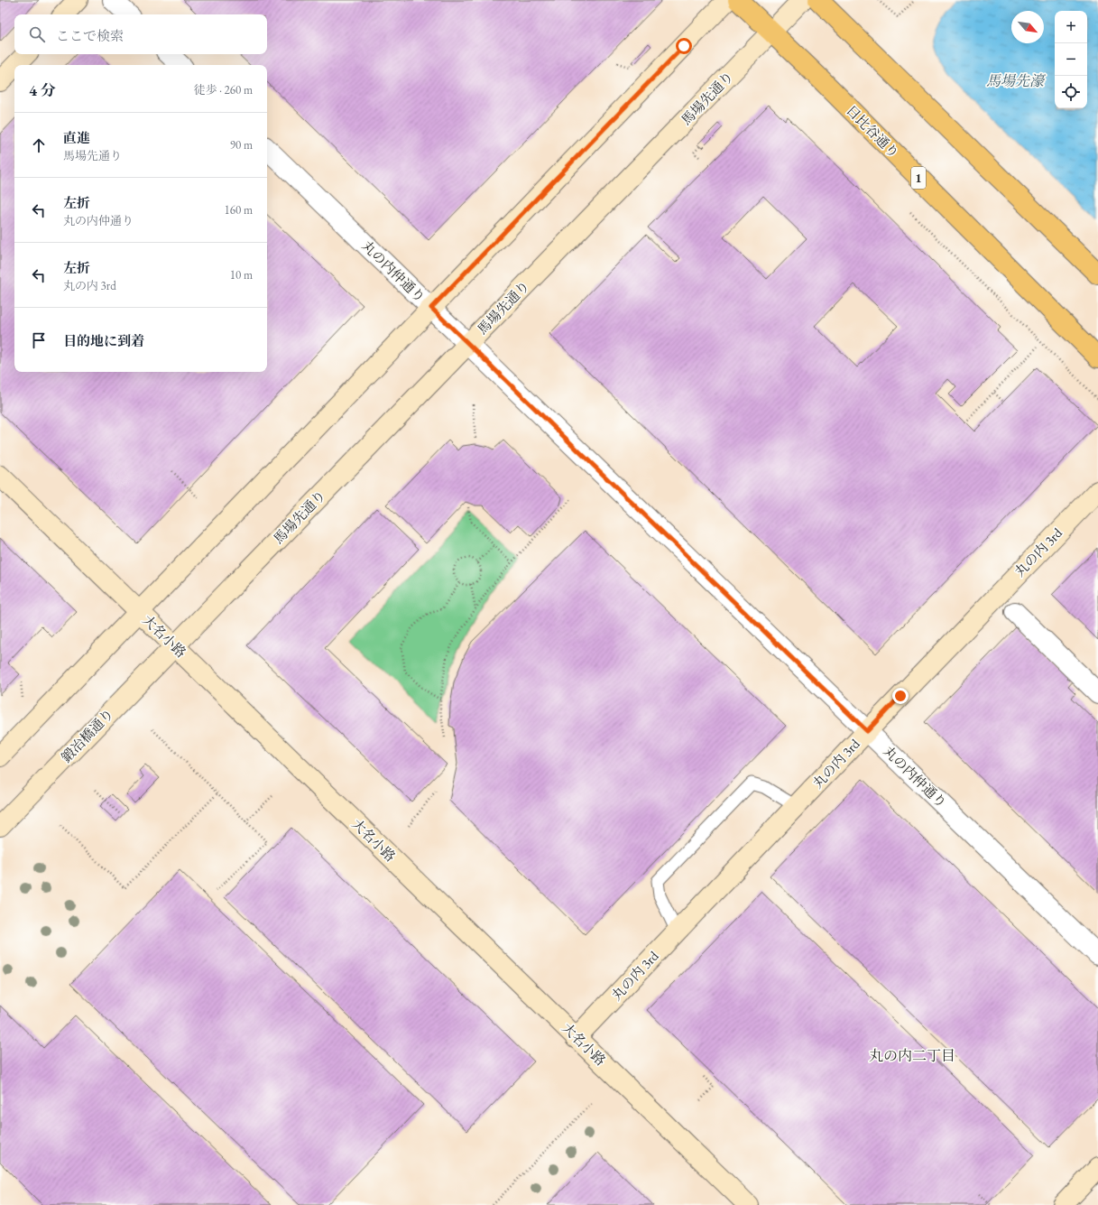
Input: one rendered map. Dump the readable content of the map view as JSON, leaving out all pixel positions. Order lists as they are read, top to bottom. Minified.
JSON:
{"streets":{"highway":["日比谷通り","1"],"main road":["馬場先通り","丸の内 3rd","大名小路","鍛冶橋通り"],"street":["丸の内仲通り"]},"crossings":[["馬場先通り","日比谷通り"],["馬場先通り","丸の内仲通り"],["馬場先通り","大名小路"],["馬場先通り","鍛冶橋通り"],["丸の内仲通り","丸の内 3rd"],["丸の内 3rd","大名小路"],["大名小路","鍛冶橋通り"]],"districts":["丸の内二丁目"],"water":["馬場先濠"],"north":"bottom right","page":{"map_buttons":["+","−"],"search":"ここで検索","heading":["4 分","徒歩 · 260 m"],"list":[["直進","馬場先通り","90 m"],["左折","丸の内仲通り","160 m"],["左折","丸の内 3rd","10 m"],"目的地に到着"]}}
